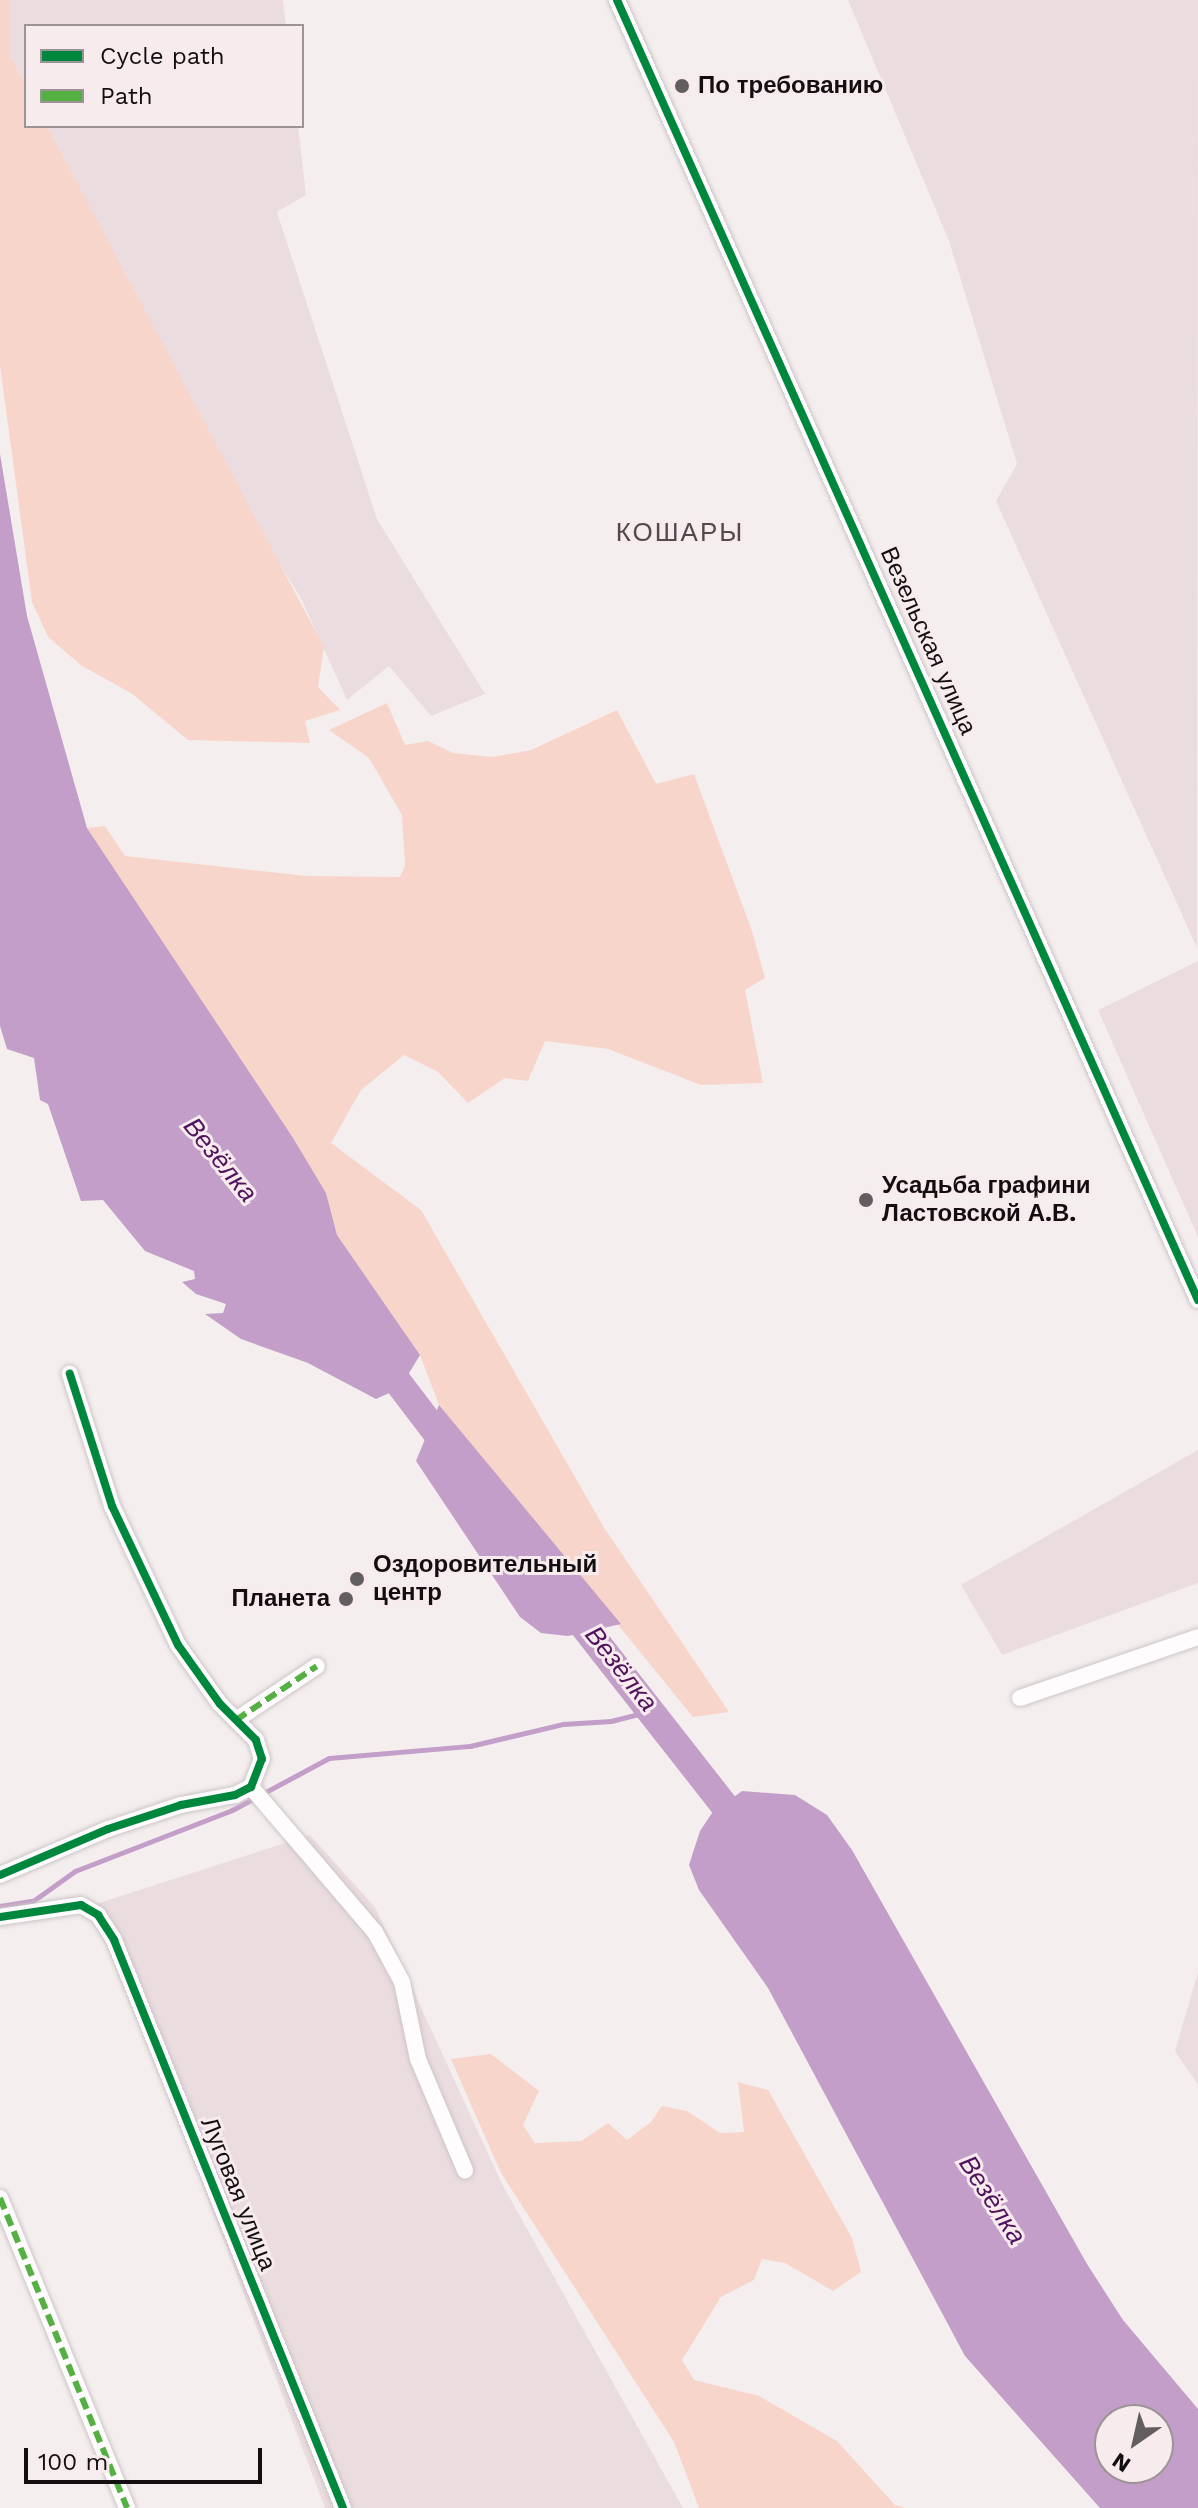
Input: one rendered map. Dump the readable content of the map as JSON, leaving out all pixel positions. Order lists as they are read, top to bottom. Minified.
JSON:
{"streets":{"street":["Везельская улица","Луговая улица"]},"districts":["КОШАРЫ"],"water":["Везёлка"],"places":["По требованию","Усадьба графини Ластовской А.В.","Оздоровительный центр","Планета"],"legend":["Cycle path","Path"],"scale_bar":"100 m","north":"bottom left"}
